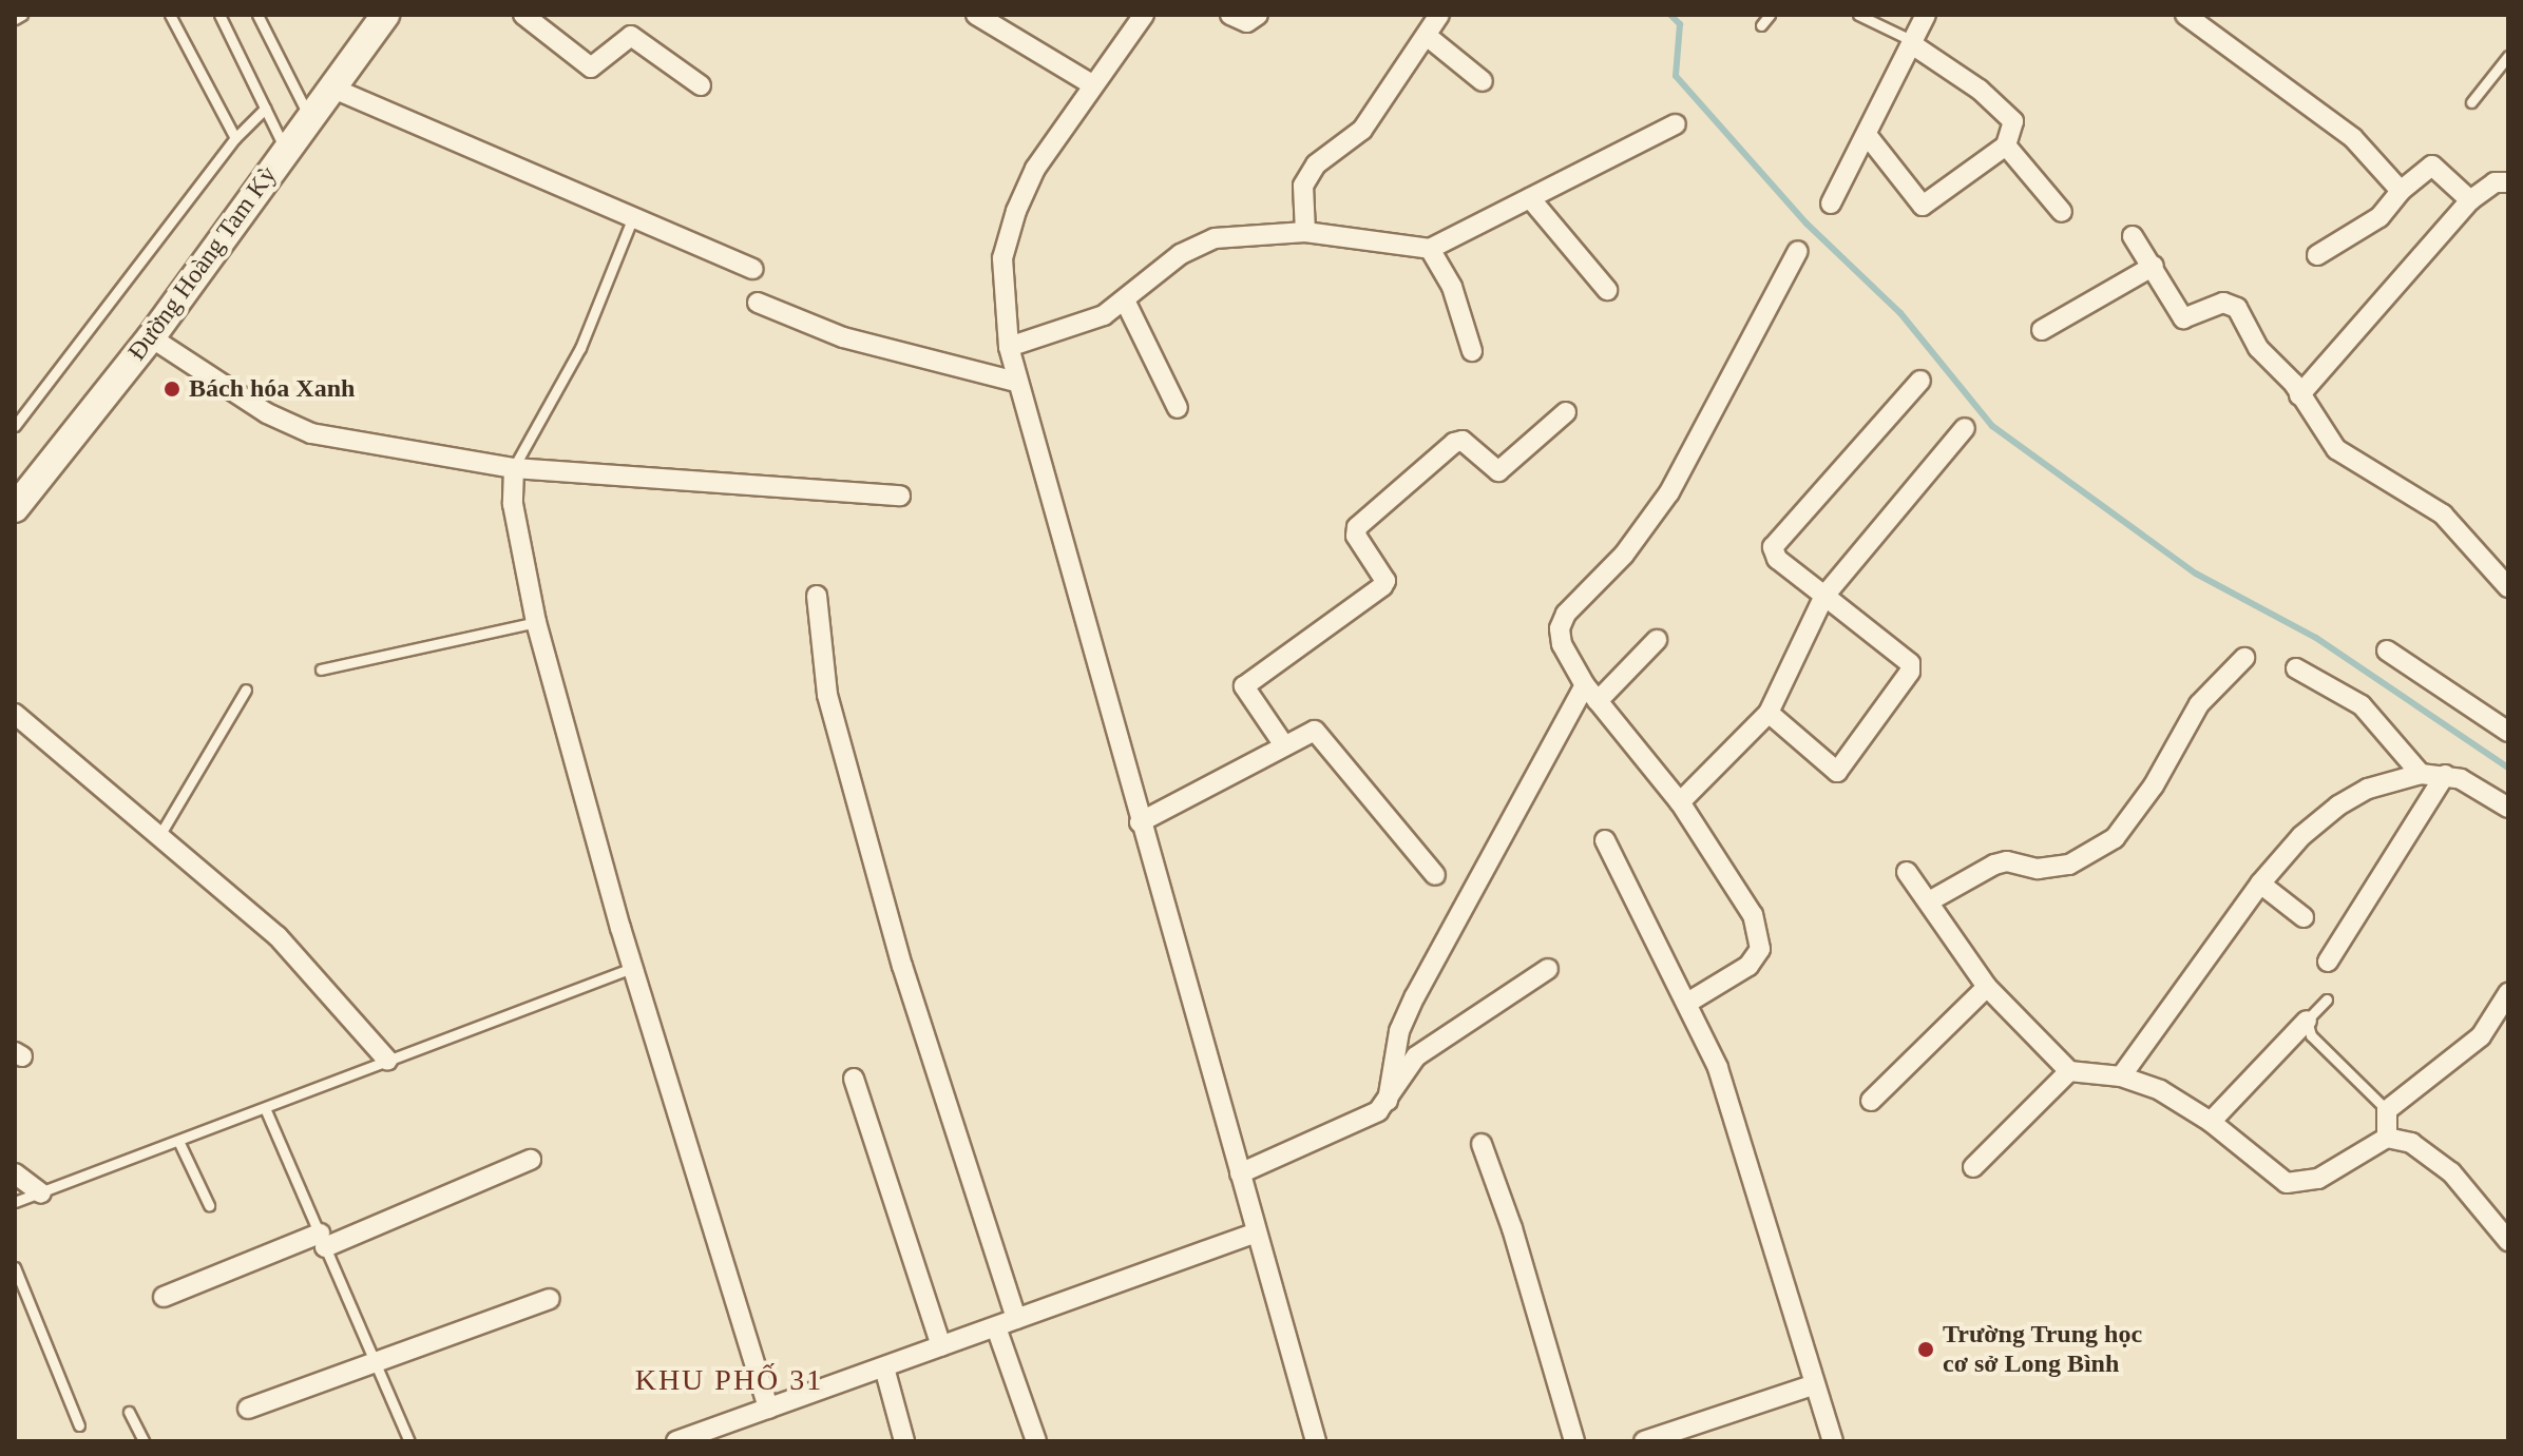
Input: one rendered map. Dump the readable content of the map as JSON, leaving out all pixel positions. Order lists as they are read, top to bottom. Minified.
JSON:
{"streets":{"street":["Đường Hoàng Tam Kỳ"]},"districts":["KHU PHỐ 31"],"places":["Bách hóa Xanh","Trường Trung học cơ sở Long Bình"]}
